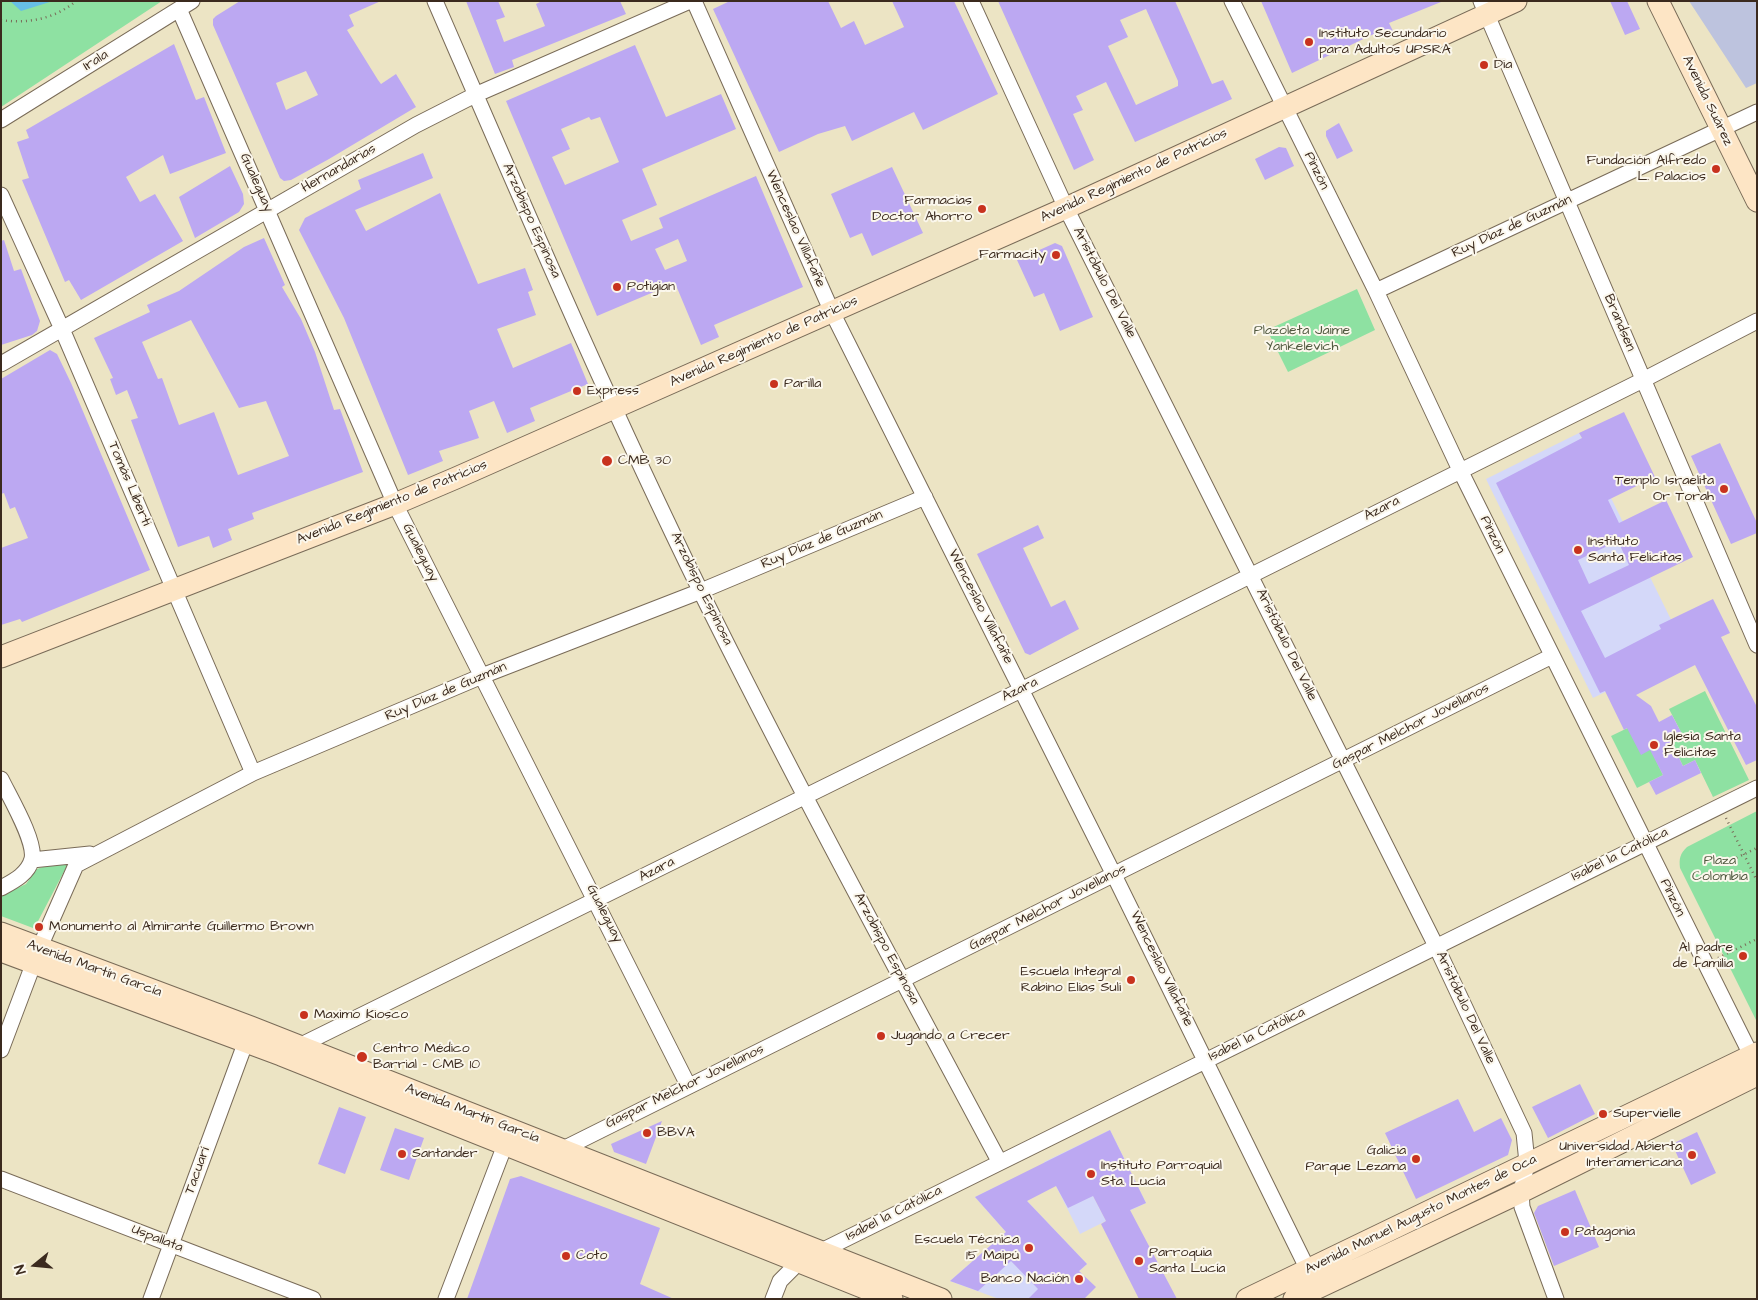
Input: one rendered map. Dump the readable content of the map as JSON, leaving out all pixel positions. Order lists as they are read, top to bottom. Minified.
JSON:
{"streets":{"main road":["Avenida Suárez","Avenida Regimiento de Patricios","Avenida Martín García","Avenida Manuel Augusto Montes de Oca"],"street":["Irala","Hernandarias","Pinzón","Gualeguay","Arzobispo Espinosa","Ruy Díaz de Guzmán","Wenceslao Villafañe","Aristóbulo Del Valle","Brandsen","Tomás Liberti","Azara","Gaspar Melchor Jovellanos","Isabel la Católica","Tacuarí","Uspallata"]},"crossings":[["Irala","Gualeguay"],["Avenida Suárez","Ruy Díaz de Guzmán"],["Hernandarias","Gualeguay"],["Hernandarias","Arzobispo Espinosa"],["Hernandarias","Tomás Liberti"],["Pinzón","Avenida Regimiento de Patricios"],["Pinzón","Ruy Díaz de Guzmán"],["Pinzón","Azara"],["Pinzón","Gaspar Melchor Jovellanos"],["Pinzón","Isabel la Católica"],["Pinzón","Avenida Manuel Augusto Montes de Oca"],["Avenida Regimiento de Patricios","Gualeguay"],["Avenida Regimiento de Patricios","Arzobispo Espinosa"],["Avenida Regimiento de Patricios","Wenceslao Villafañe"],["Avenida Regimiento de Patricios","Aristóbulo Del Valle"],["Avenida Regimiento de Patricios","Brandsen"],["Avenida Regimiento de Patricios","Tomás Liberti"],["Gualeguay","Ruy Díaz de Guzmán"],["Gualeguay","Azara"],["Gualeguay","Gaspar Melchor Jovellanos"],["Arzobispo Espinosa","Ruy Díaz de Guzmán"],["Arzobispo Espinosa","Azara"],["Arzobispo Espinosa","Gaspar Melchor Jovellanos"],["Arzobispo Espinosa","Isabel la Católica"],["Ruy Díaz de Guzmán","Wenceslao Villafañe"],["Ruy Díaz de Guzmán","Brandsen"],["Ruy Díaz de Guzmán","Tomás Liberti"],["Ruy Díaz de Guzmán","Avenida Martín García"],["Wenceslao Villafañe","Azara"],["Wenceslao Villafañe","Gaspar Melchor Jovellanos"],["Wenceslao Villafañe","Isabel la Católica"],["Wenceslao Villafañe","Avenida Manuel Augusto Montes de Oca"],["Aristóbulo Del Valle","Azara"],["Aristóbulo Del Valle","Gaspar Melchor Jovellanos"],["Aristóbulo Del Valle","Isabel la Católica"],["Aristóbulo Del Valle","Avenida Manuel Augusto Montes de Oca"],["Brandsen","Azara"],["Azara","Avenida Martín García"],["Gaspar Melchor Jovellanos","Avenida Martín García"],["Isabel la Católica","Avenida Martín García"],["Avenida Martín García","Tacuarí"],["Tacuarí","Uspallata"]],"parks":["Plazoleta Jaime Yankelevich","Plaza Colombia"],"places":["Instituto Secundario para Adultos UPSRA","Dia","Fundación Alfredo L. Palacios","Farmacias Doctor Ahorro","Farmacity","Potigian","Parilla","Express","CMB 30","Templo Israelita Or Torah","Instituto Santa Felicitas","Iglesia Santa Felicitas","Monumento al Almirante Guillermo Brown","Al padre de familia","Escuela Integral Rabino Elias Suli","Maximo Kiosco","Jugando a Crecer","Centro Médico Barrial - CMB 10","Supervielle","BBVA","Santander","Universidad Abierta Interamericana","Galicia Parque Lezama","Instituto Parroquial Sta. Lucía","Patagonia","Escuela Técnica 15 Maipú","Coto","Parroquia Santa Lucía","Banco Nación"],"north":"left"}
